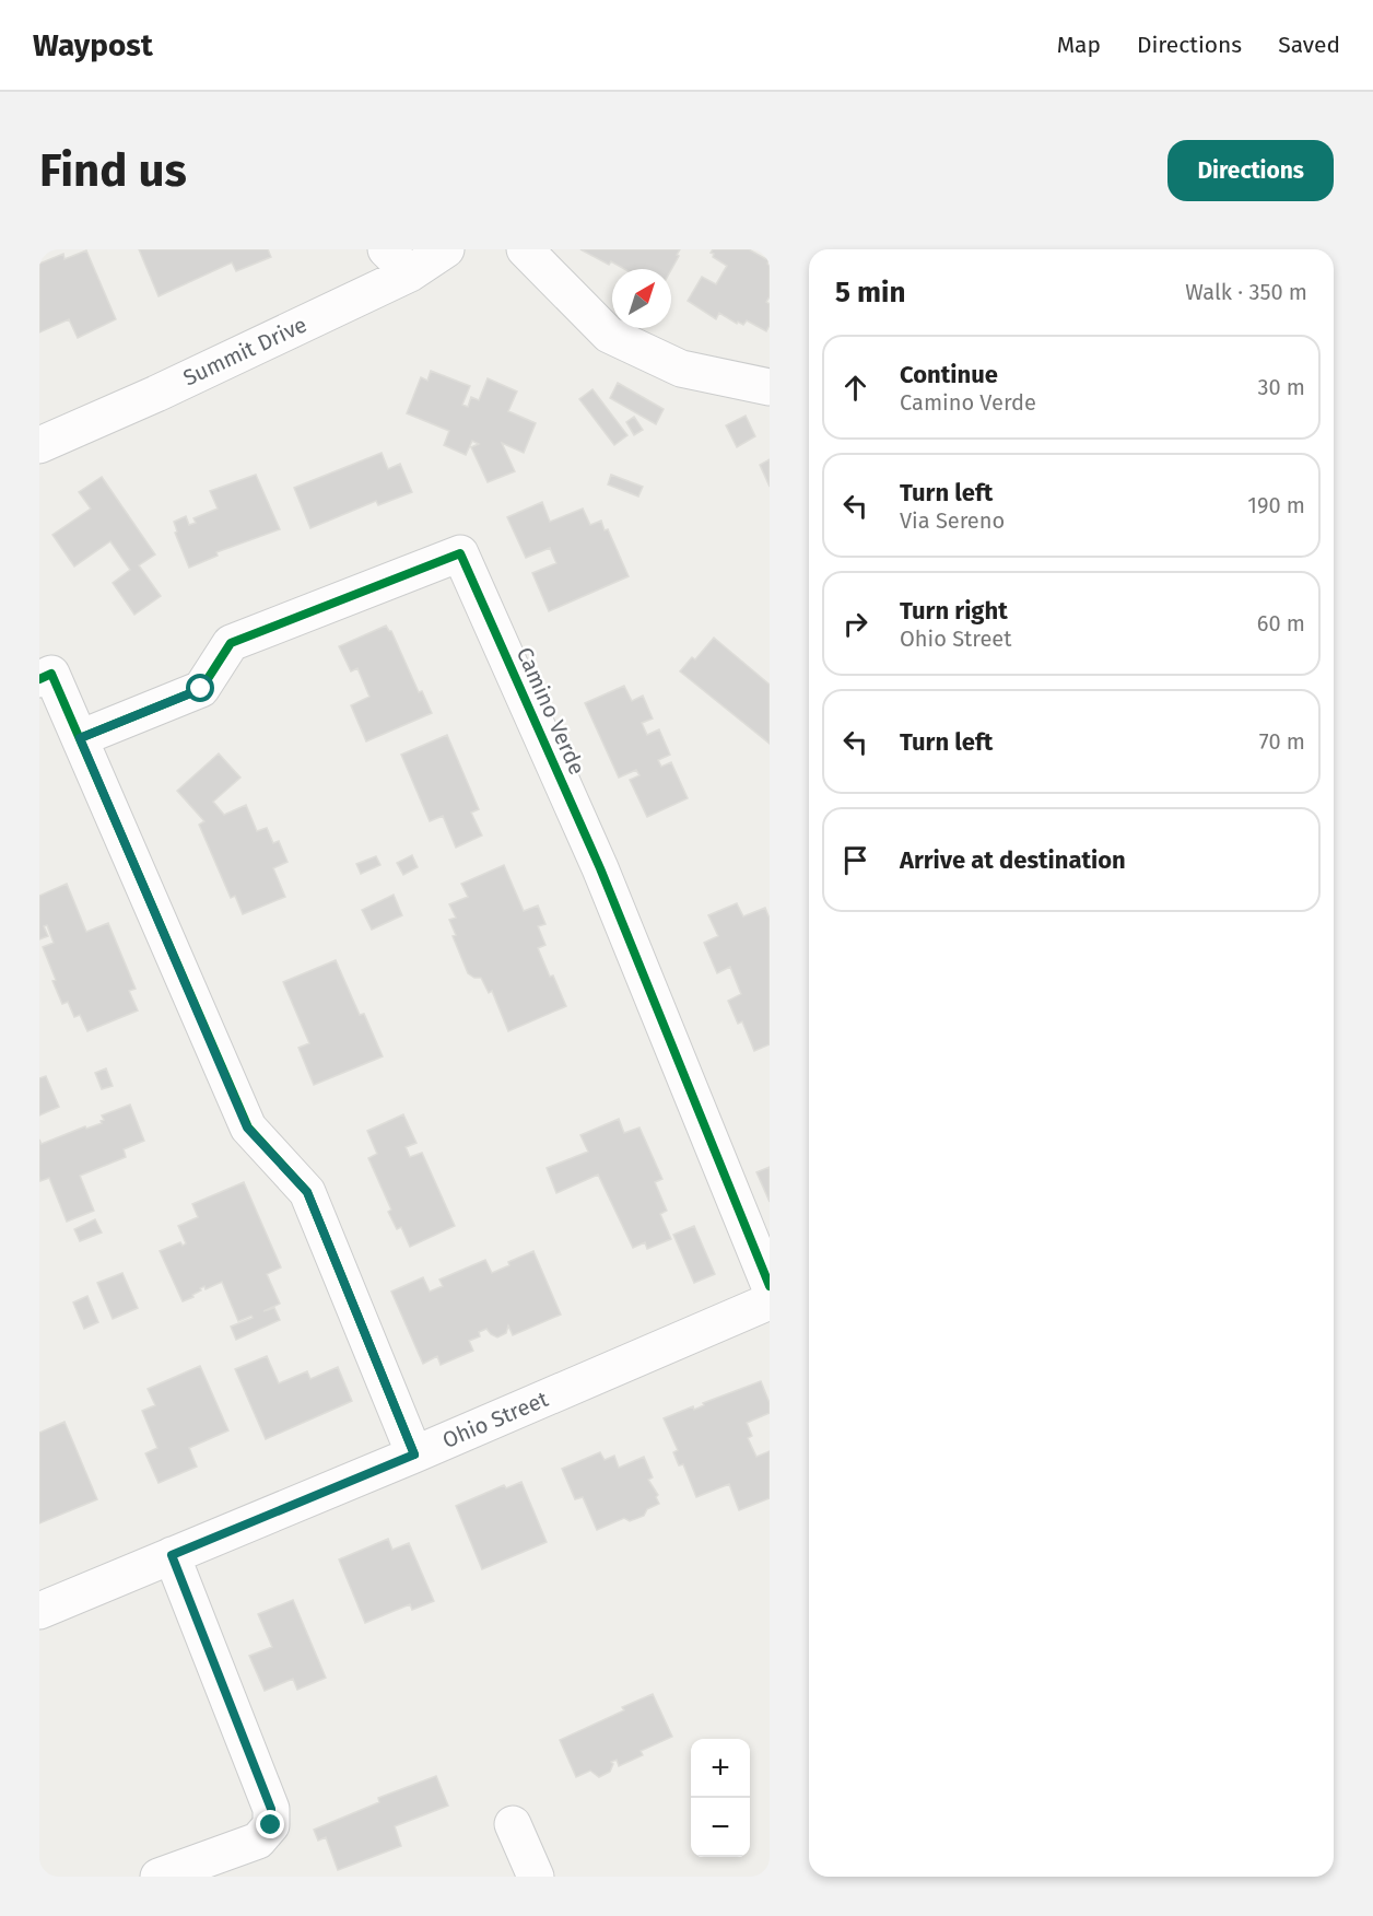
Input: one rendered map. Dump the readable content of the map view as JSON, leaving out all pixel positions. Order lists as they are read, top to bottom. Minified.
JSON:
{"streets":{"street":["Summit Drive","Camino Verde","Ohio Street"]},"north":"top right","page":{"header":"Waypost","nav":["Map","Directions","Saved"],"buttons":"Directions","title":"Find us","heading":["5 min","Walk · 350 m"],"list":[["Continue","Camino Verde","30 m"],["Turn left","Via Sereno","190 m"],["Turn right","Ohio Street","60 m"],["Turn left","70 m"],"Arrive at destination"],"map_buttons":["+","−"]}}
